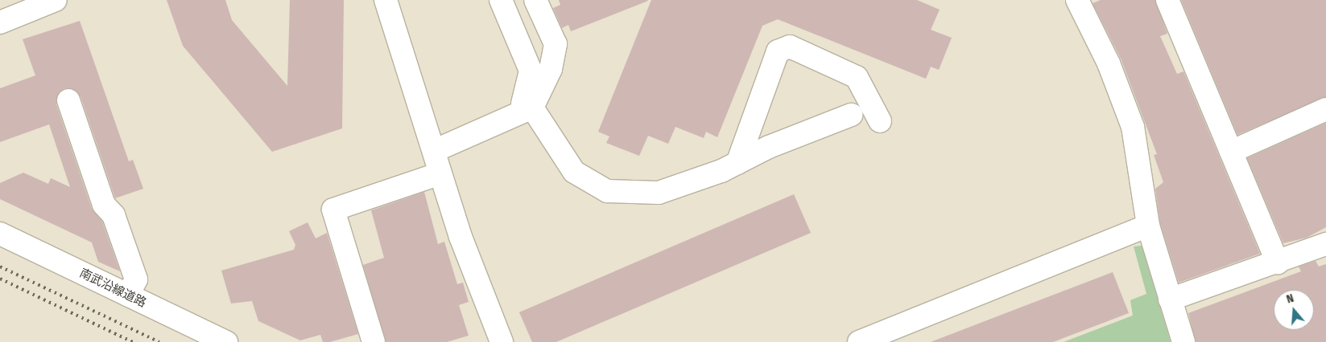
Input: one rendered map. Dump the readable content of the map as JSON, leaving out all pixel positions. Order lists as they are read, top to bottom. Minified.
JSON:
{"streets":{"street":["南武沿線道路"]},"north":"top"}
